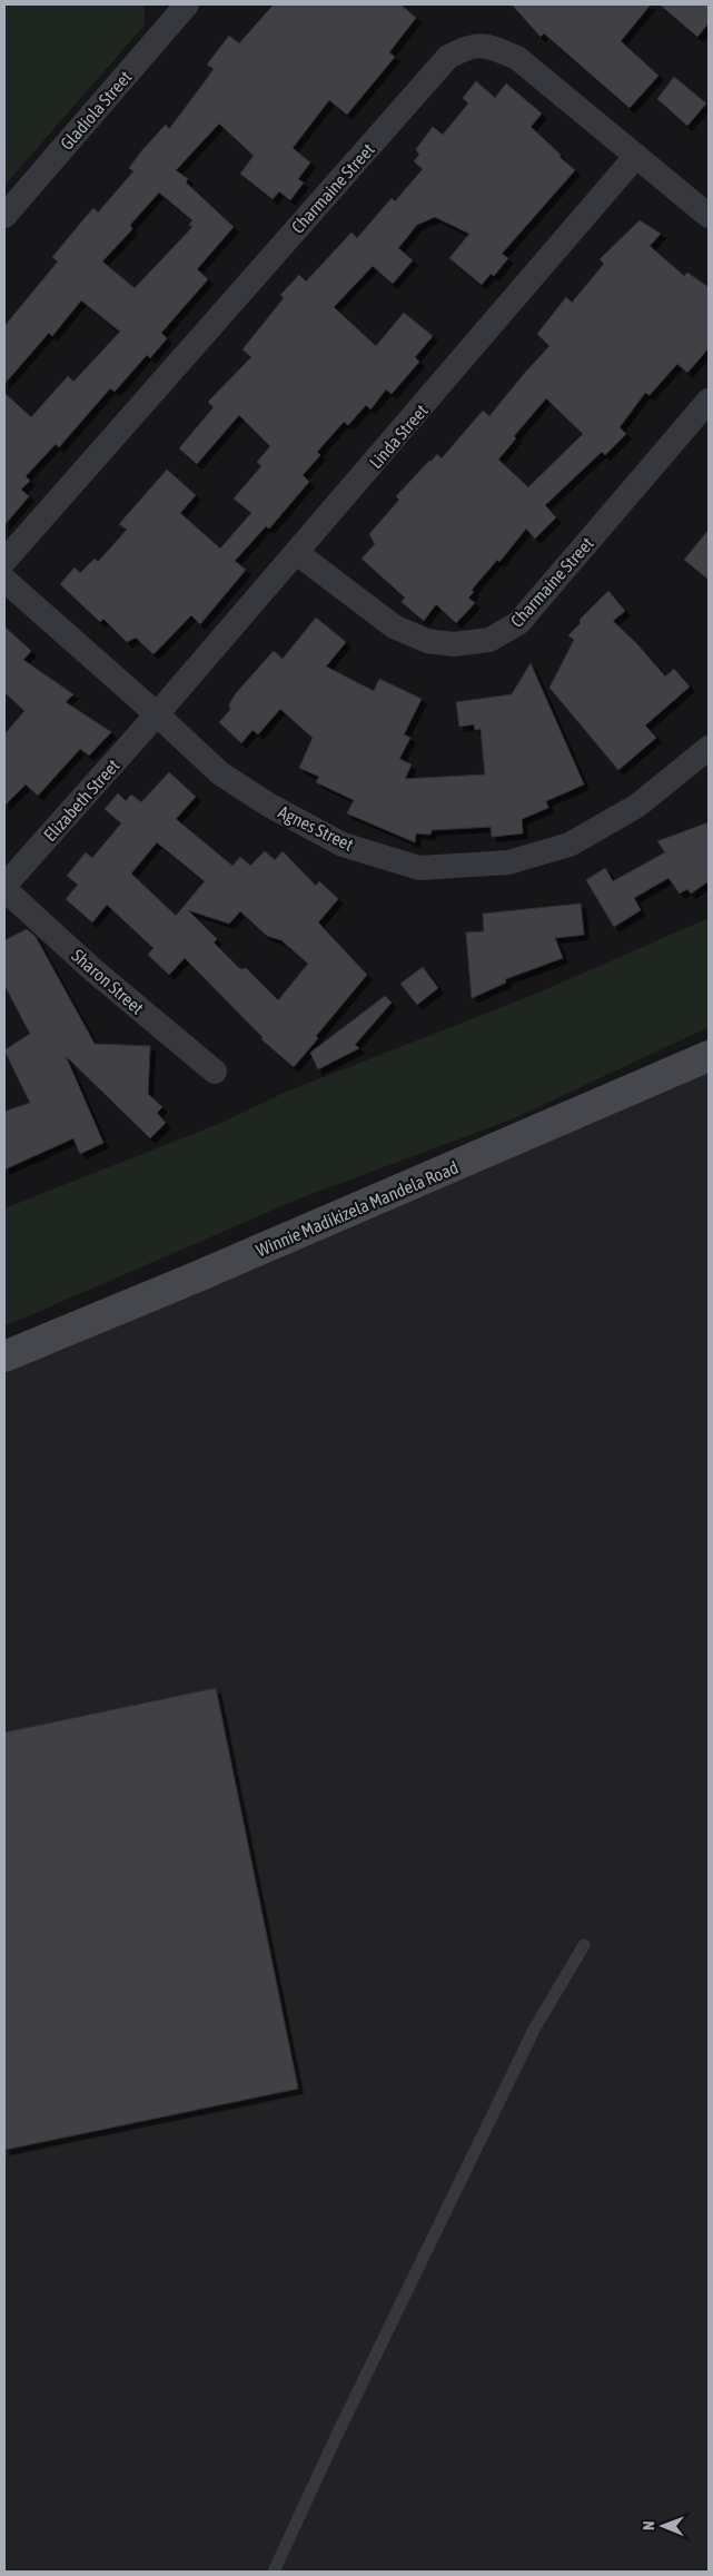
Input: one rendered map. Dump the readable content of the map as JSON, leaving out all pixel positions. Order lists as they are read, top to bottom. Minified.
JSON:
{"streets":{"main road":["Winnie Madikizela Mandela Road"],"street":["Gladiola Street","Charmaine Street","Linda Street","Elizabeth Street","Agnes Street","Sharon Street"]},"crossings":[["Charmaine Street","Linda Street"],["Linda Street","Elizabeth Street"],["Linda Street","Agnes Street"],["Elizabeth Street","Agnes Street"],["Elizabeth Street","Sharon Street"]],"north":"left"}
